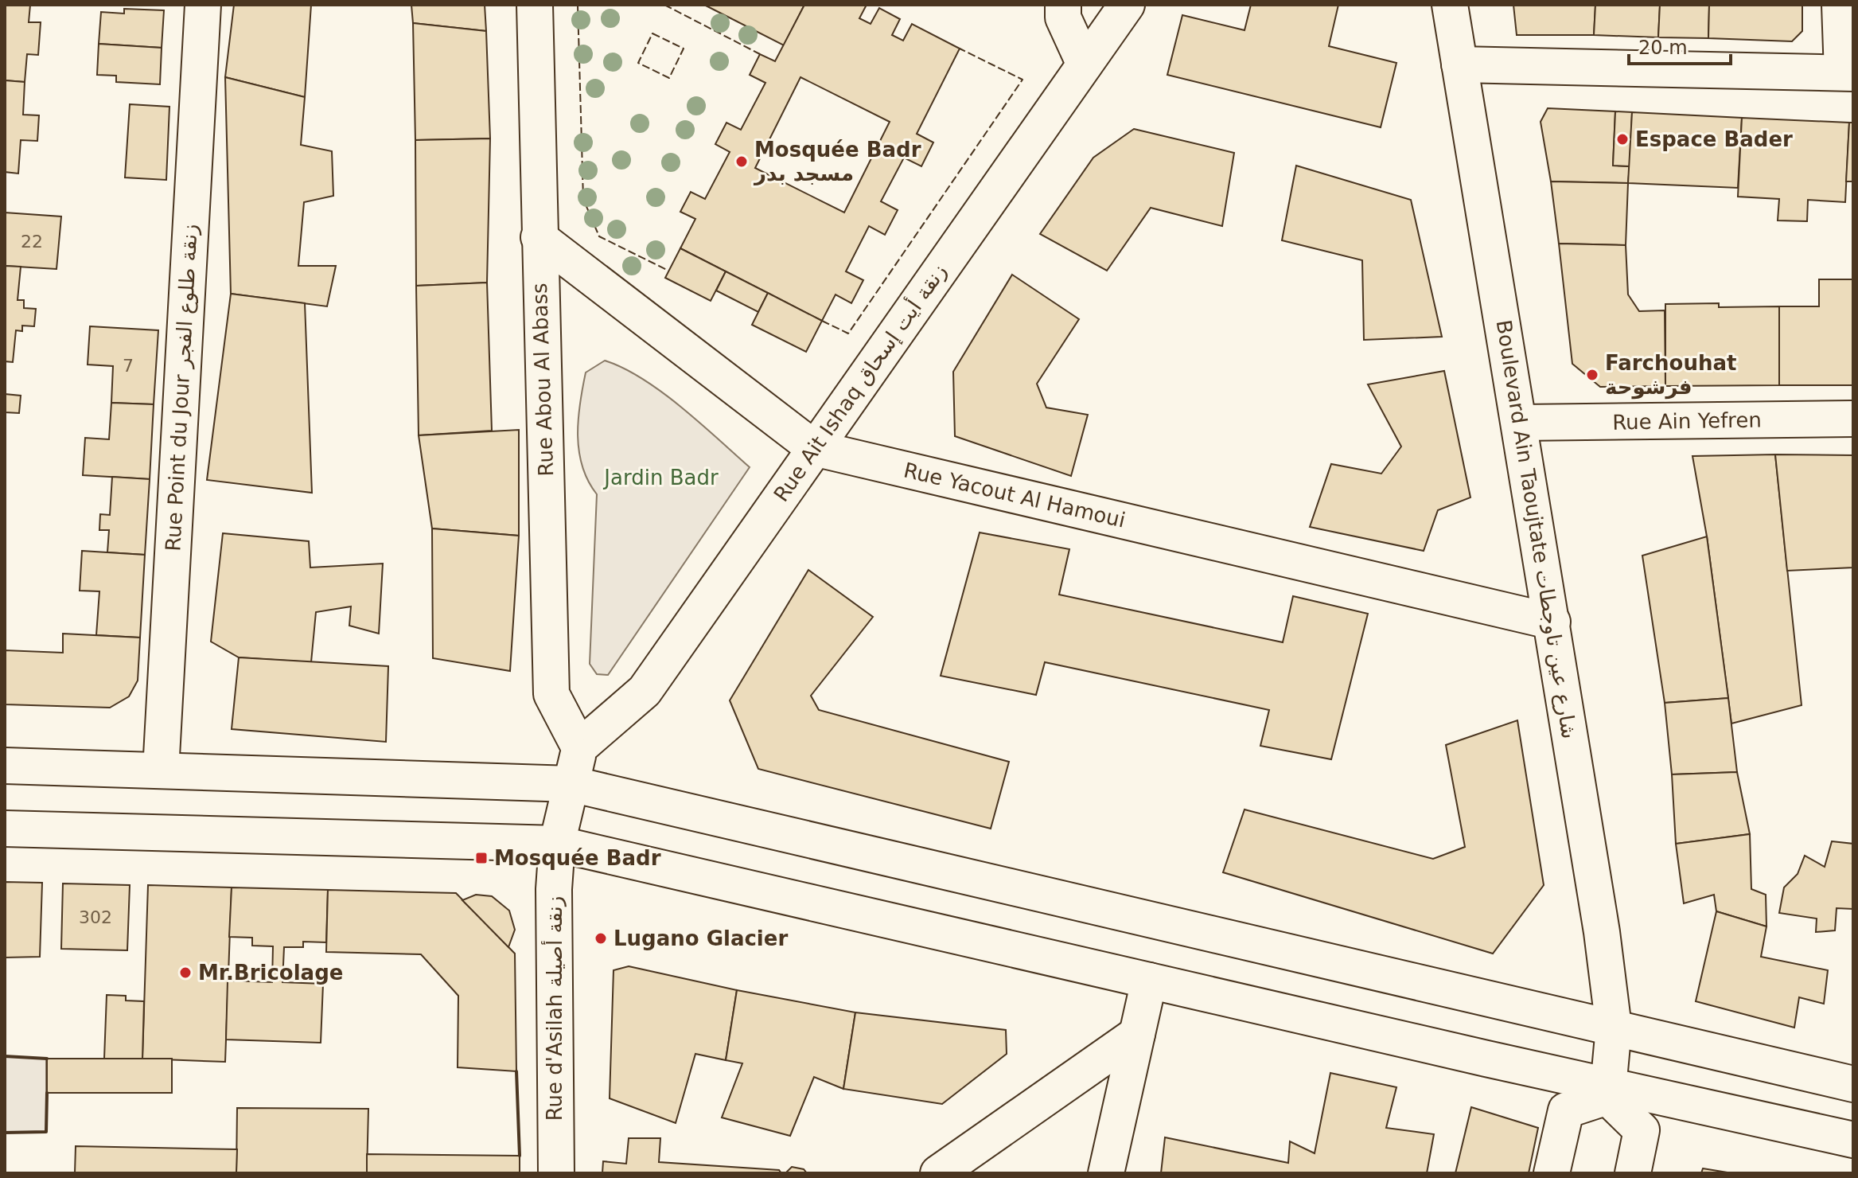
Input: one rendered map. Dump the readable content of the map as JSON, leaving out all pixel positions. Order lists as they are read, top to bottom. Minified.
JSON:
{"streets":{"street":["Rue Abou Al Abass","Rue Ait Ishaq زنقة أيت إسحاق","Rue Point du Jour زنقة طلوع الفجر","Rue Ain Yefren","Rue Yacout Al Hamoui","Boulevard Ain Taoujtate شارع عين تاوجطات","Rue d'Asilah زنقة أصيلة"]},"crossings":[["Rue Abou Al Abass","Rue Ait Ishaq زنقة أيت إسحاق"],["Rue Abou Al Abass","Rue Yacout Al Hamoui"],["Rue Abou Al Abass","Rue d'Asilah زنقة أصيلة"],["Rue Ait Ishaq زنقة أيت إسحاق","Rue Yacout Al Hamoui"],["Rue Ait Ishaq زنقة أيت إسحاق","Rue d'Asilah زنقة أصيلة"],["Rue Ain Yefren","Boulevard Ain Taoujtate شارع عين تاوجطات"],["Rue Yacout Al Hamoui","Boulevard Ain Taoujtate شارع عين تاوجطات"]],"parks":["Jardin Badr"],"places":{"other":["Espace Bader","Mosquée Badr مسجد بدر","Farchouhat فرشوحة","Lugano Glacier","Mr.Bricolage"],"transit":["Mosquée Badr"]},"house_numbers":["22","7","302"],"scale_bar":"20 m"}
